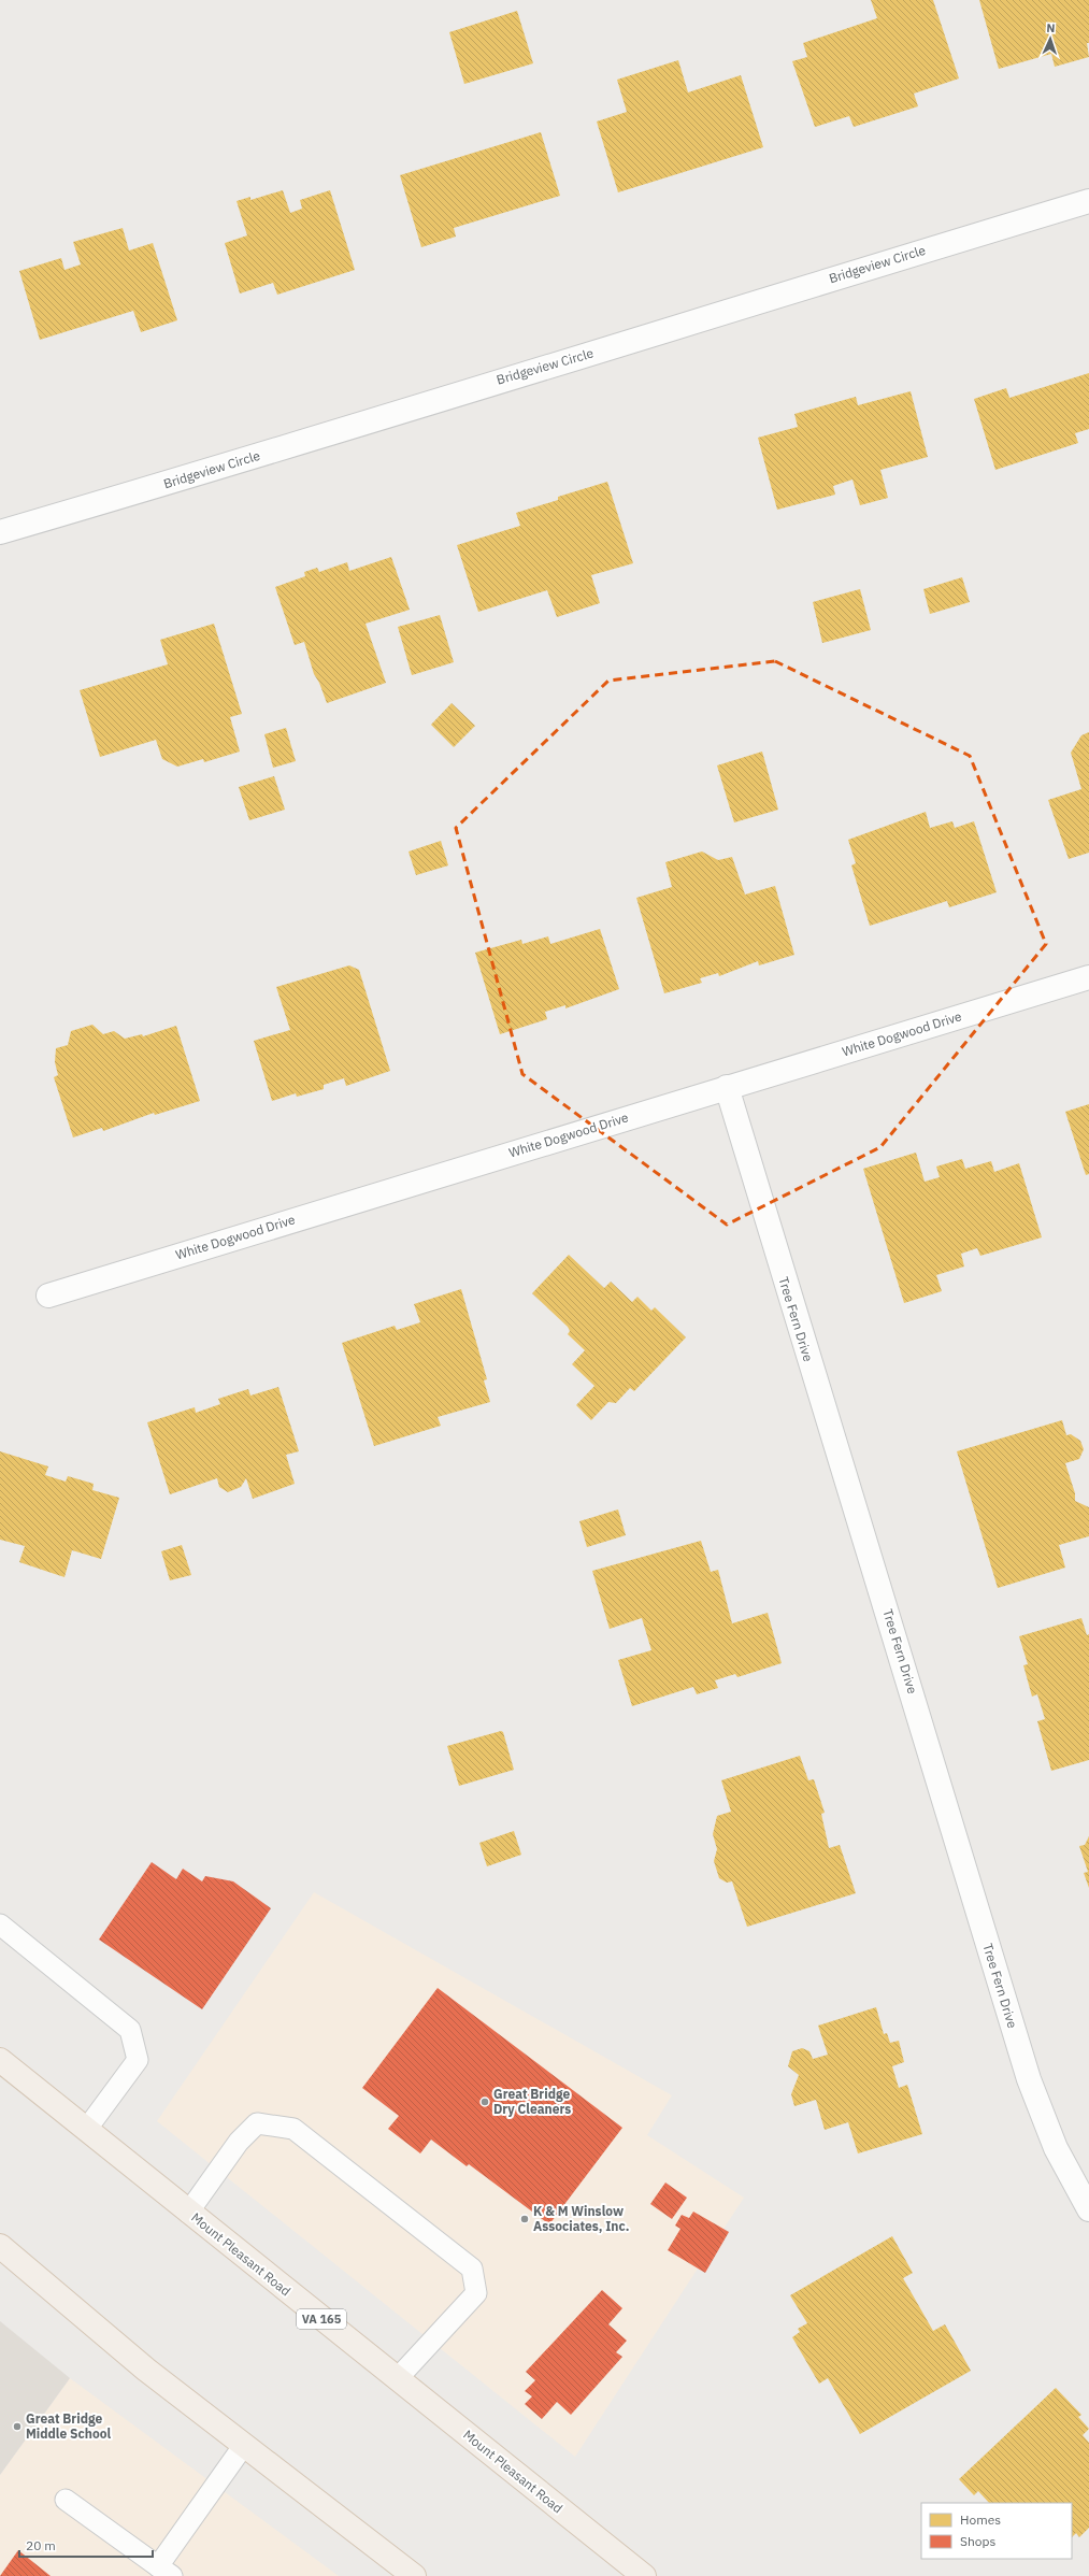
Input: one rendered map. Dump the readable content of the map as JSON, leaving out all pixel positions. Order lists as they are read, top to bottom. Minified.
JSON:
{"streets":{"main road":["Mount Pleasant Road","VA 165"],"street":["Bridgeview Circle","White Dogwood Drive","Tree Fern Drive"]},"crossings":[["White Dogwood Drive","Tree Fern Drive"]],"places":["Great Bridge Dry Cleaners","K & M Winslow Associates, Inc.","Great Bridge Middle School"],"legend":["Homes","Shops"],"scale_bar":"20 m","north":"top"}
